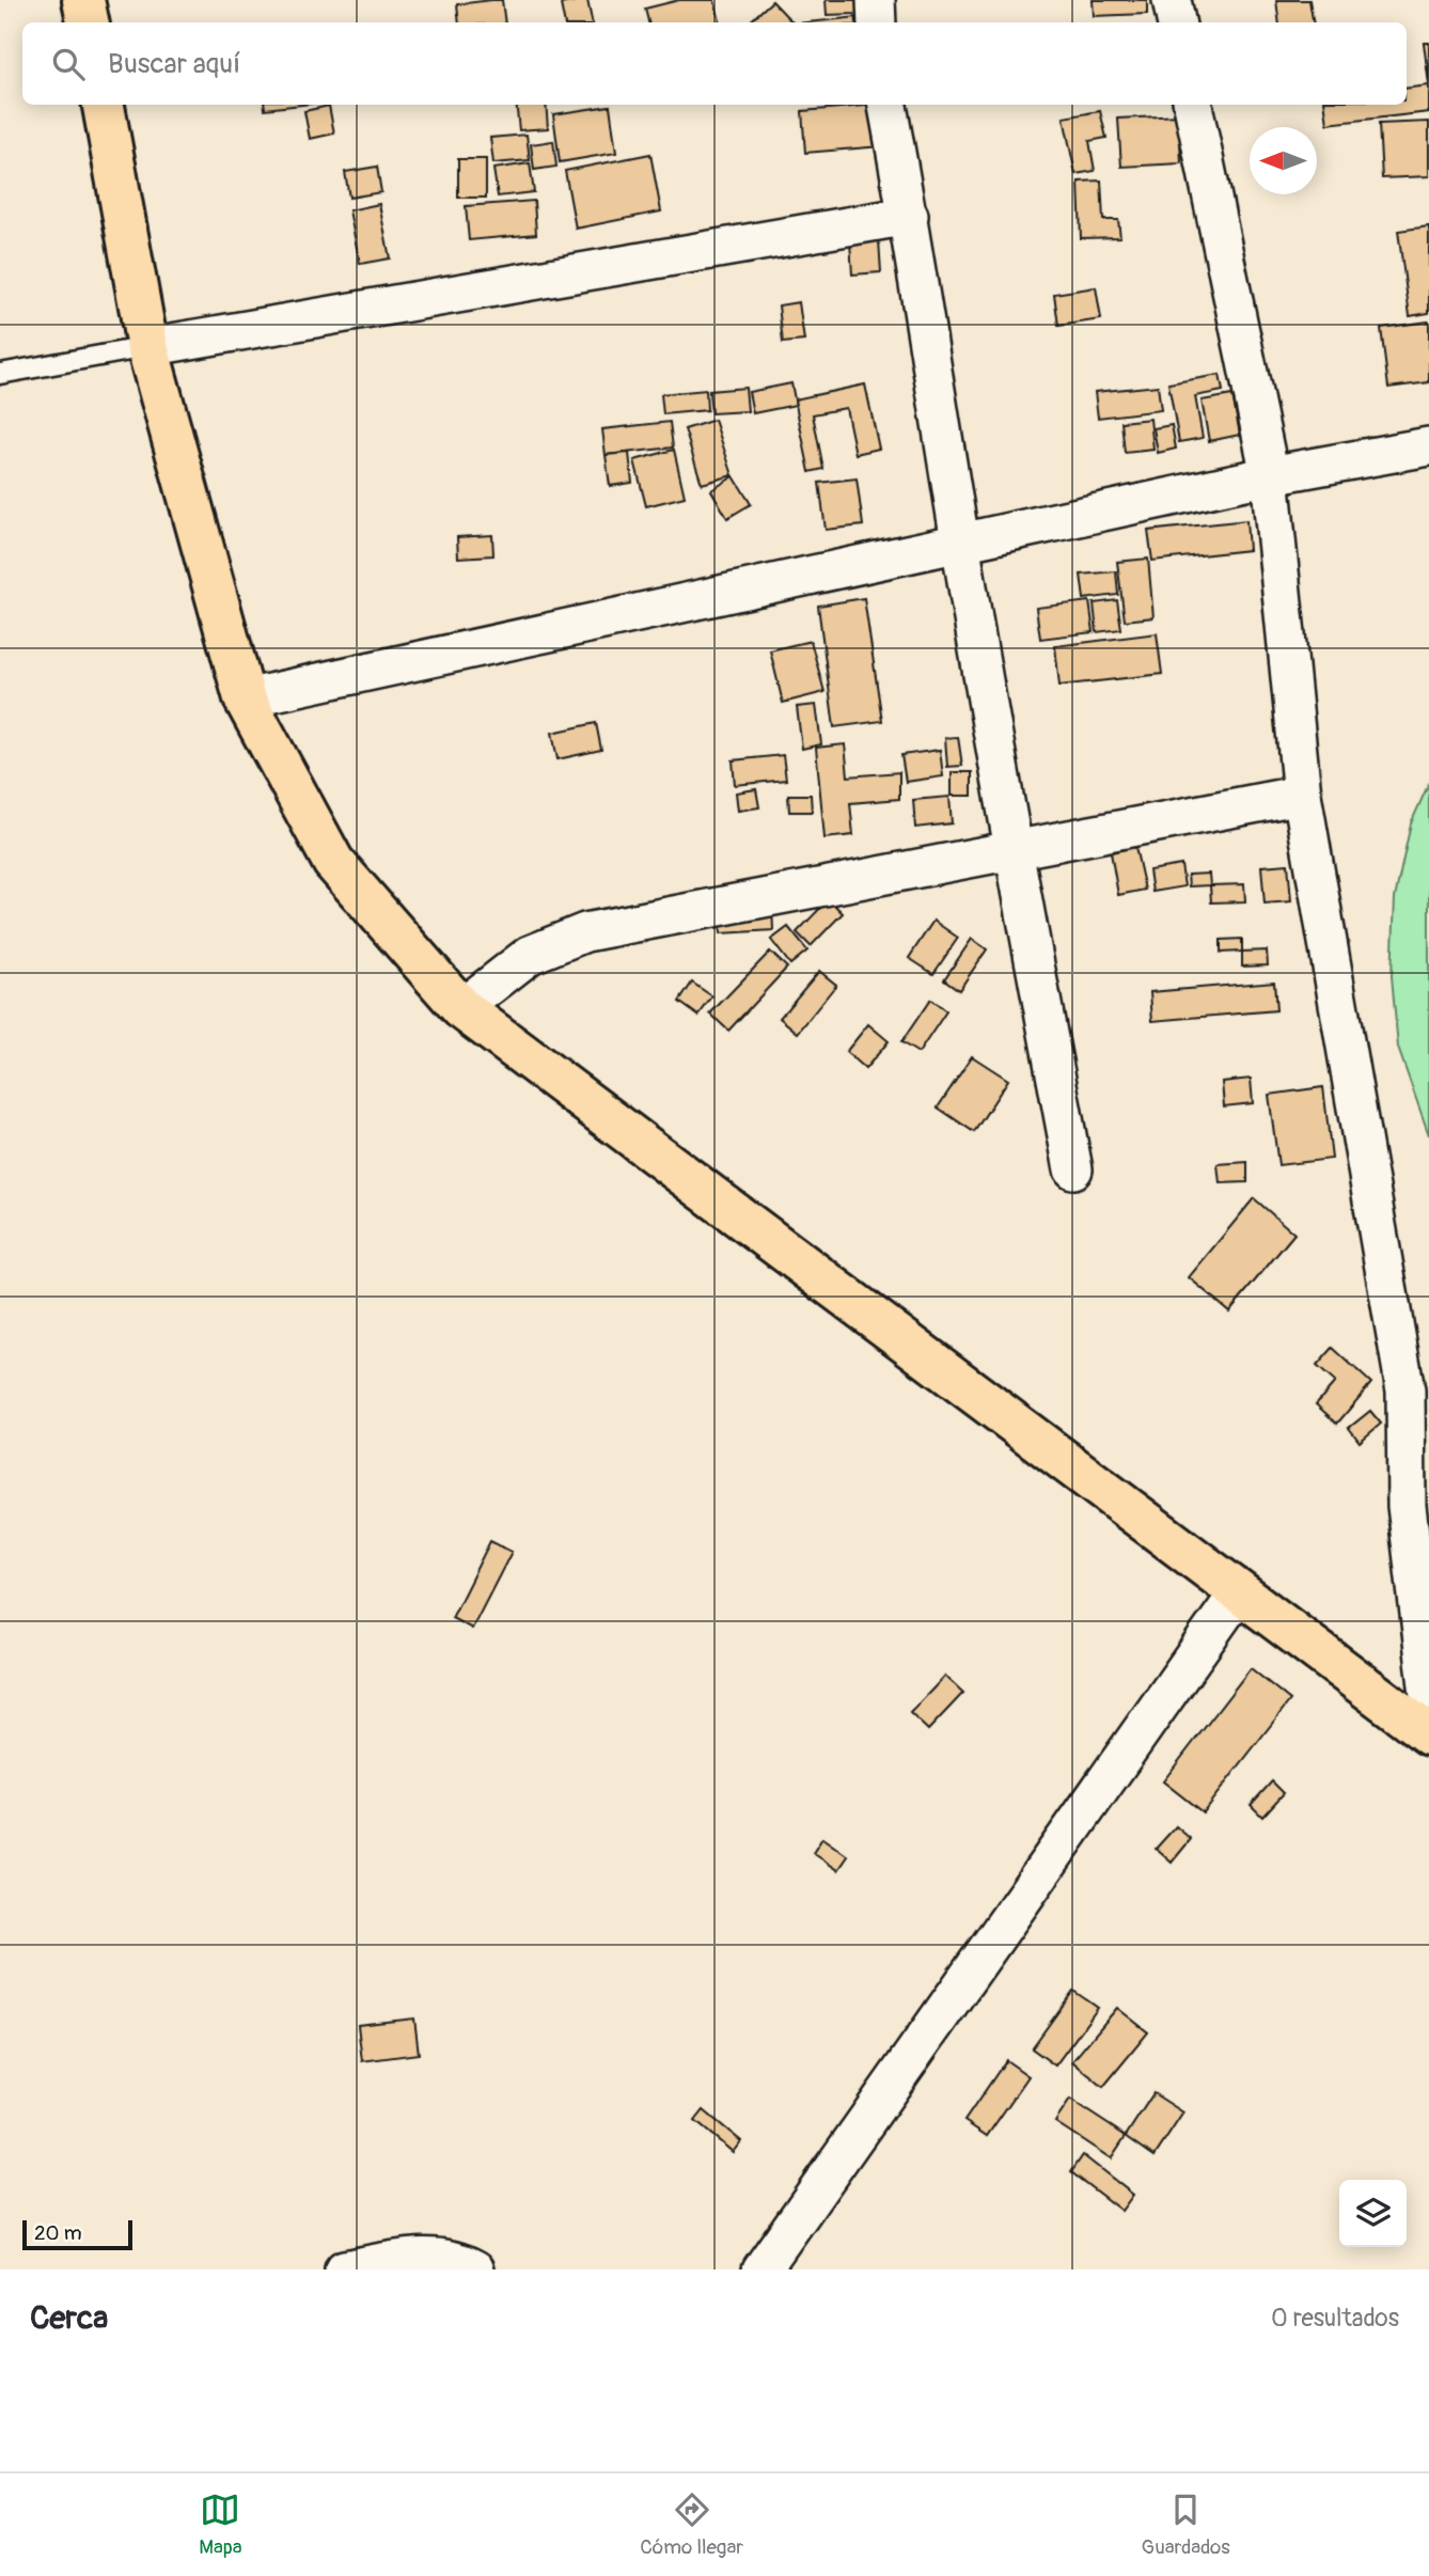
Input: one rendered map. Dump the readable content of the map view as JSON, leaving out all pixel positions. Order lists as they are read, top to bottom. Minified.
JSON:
{"scale_bar":"20 m","north":"left","page":{"search":"Buscar aquí","scale":"20 m","heading":["Cerca","0 resultados"],"nav":["Mapa","Cómo llegar","Guardados"]}}
